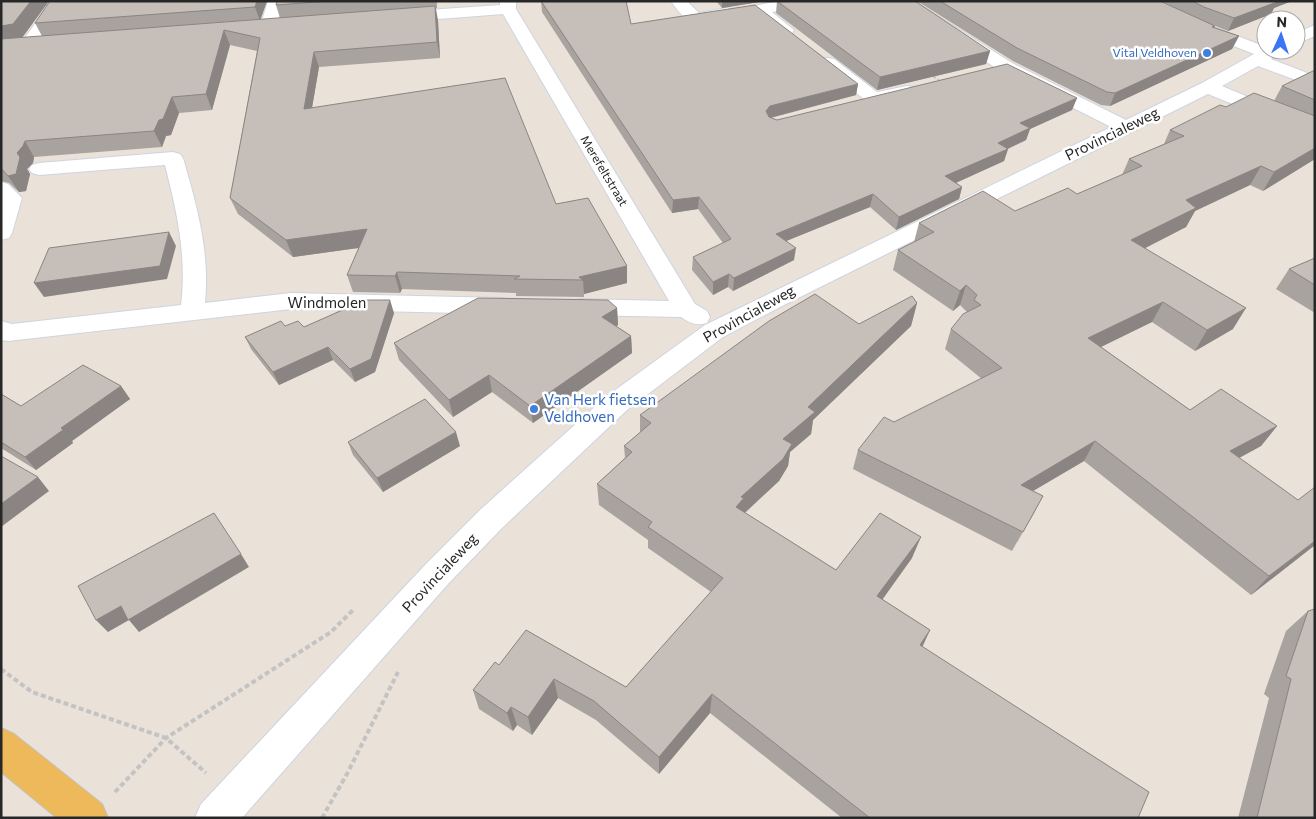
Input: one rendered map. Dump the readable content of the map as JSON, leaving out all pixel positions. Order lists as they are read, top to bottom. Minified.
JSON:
{"streets":{"street":["Provincialeweg","Merefeltstraat","Windmolen"]},"crossings":[["Provincialeweg","Merefeltstraat"]],"places":["Vital Veldhoven","Van Herk fietsen Veldhoven"],"north":"top"}
